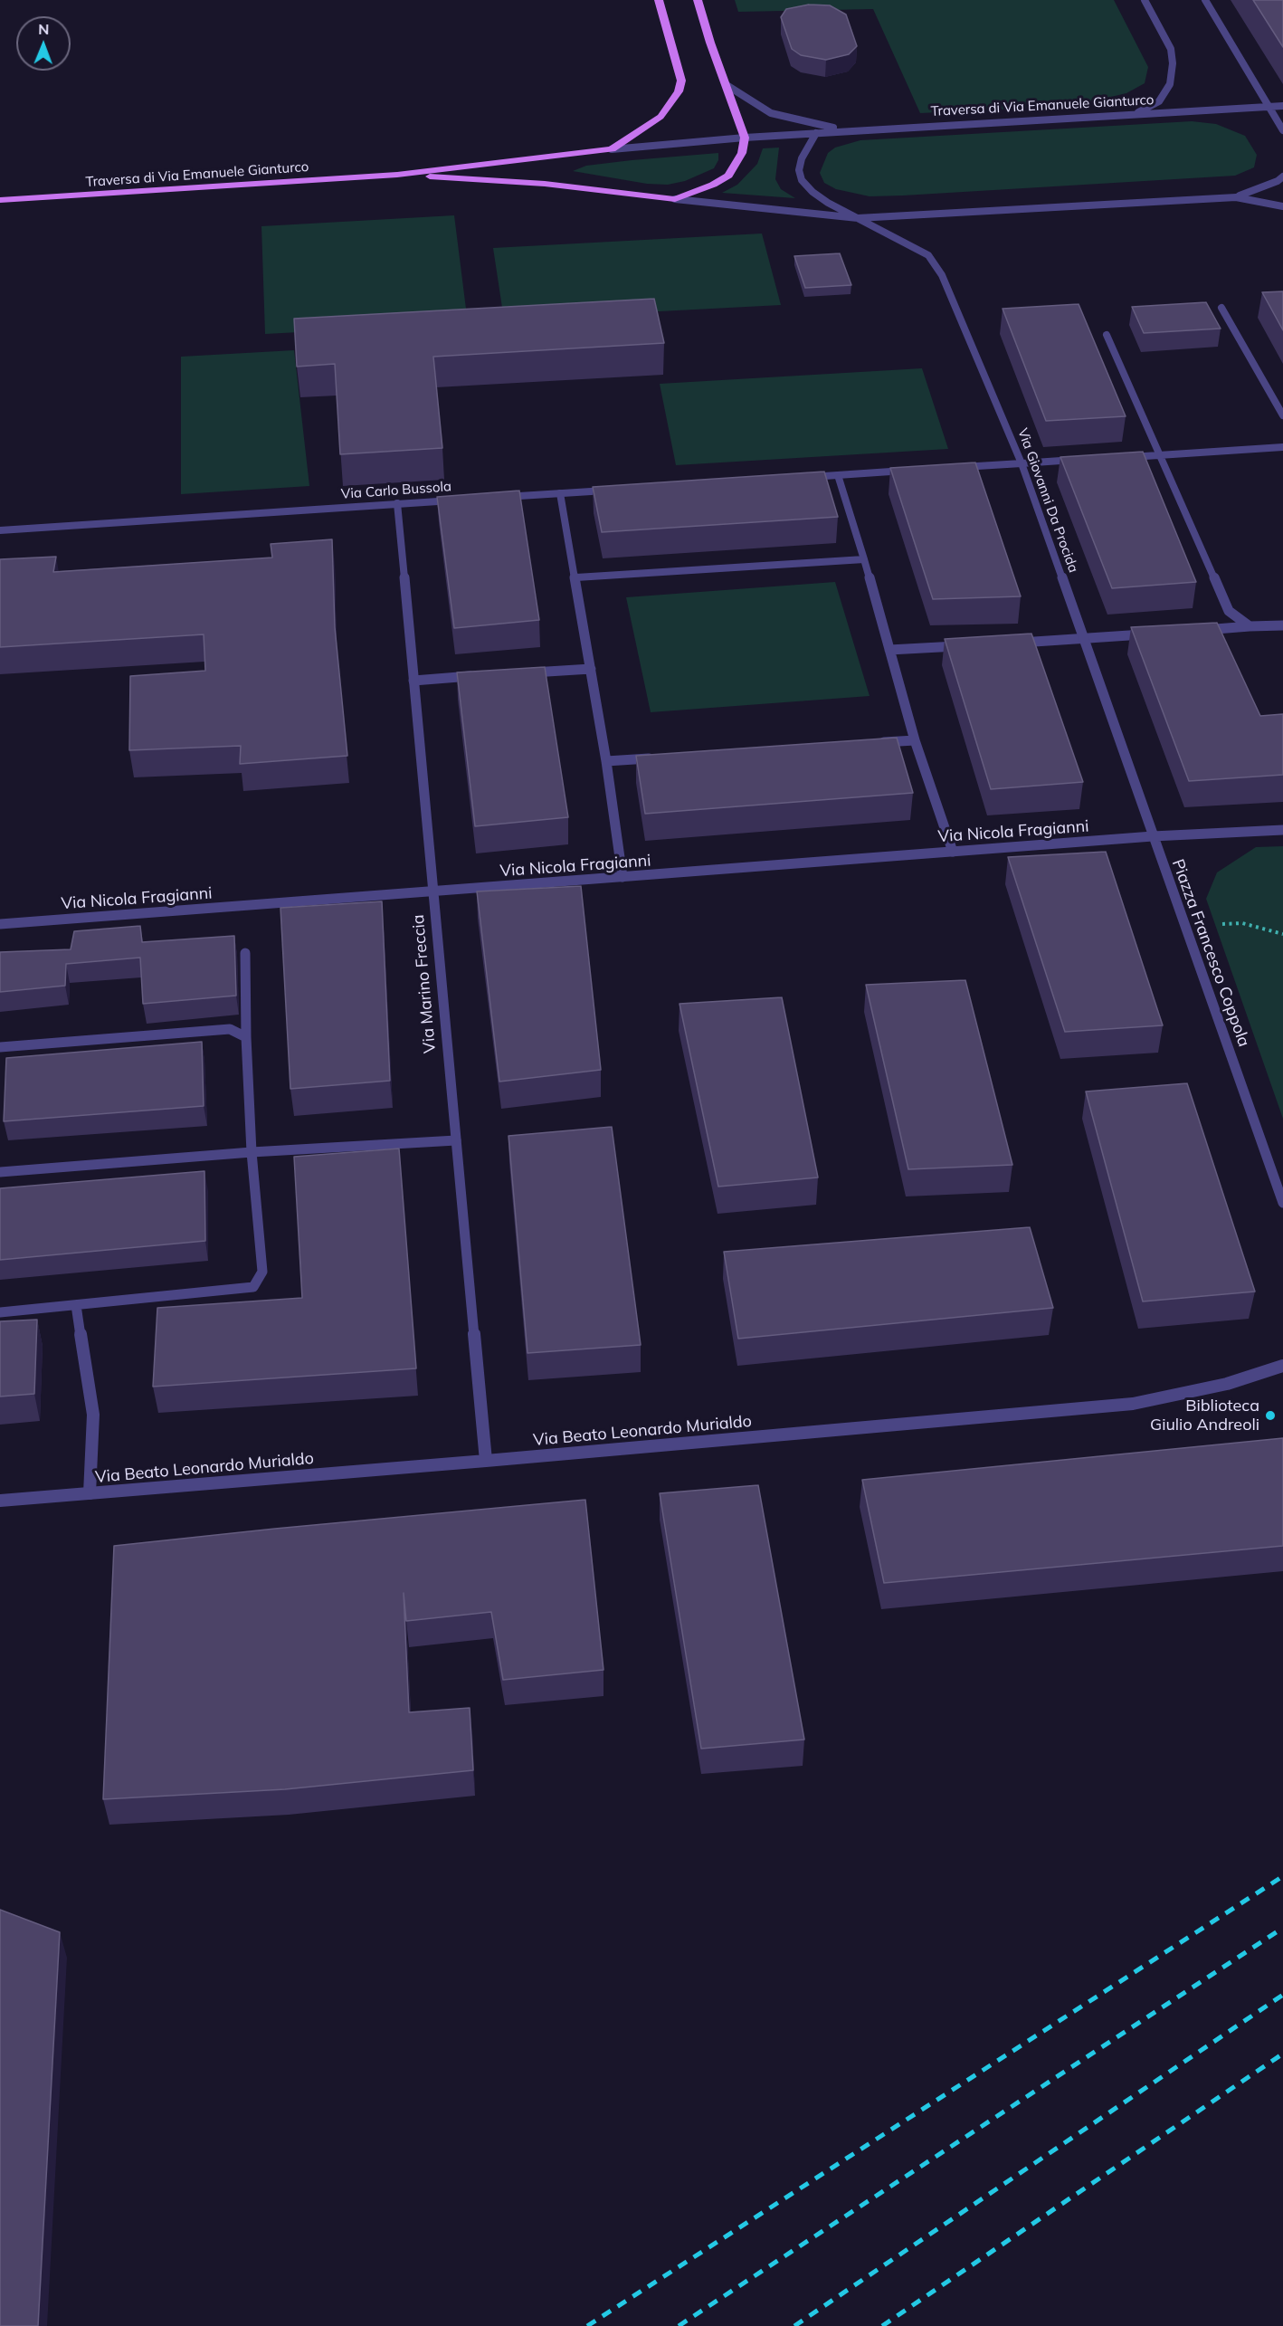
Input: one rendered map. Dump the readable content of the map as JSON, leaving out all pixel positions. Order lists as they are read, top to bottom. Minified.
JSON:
{"streets":{"main road":["Traversa di Via Emanuele Gianturco"],"street":["Via Carlo Bussola","Via Giovanni Da Procida","Via Nicola Fragianni","Piazza Francesco Coppola","Via Marino Freccia","Via Beato Leonardo Murialdo"]},"crossings":[["Traversa di Via Emanuele Gianturco","Via Giovanni Da Procida"],["Via Carlo Bussola","Via Marino Freccia"],["Via Giovanni Da Procida","Via Nicola Fragianni"],["Via Giovanni Da Procida","Piazza Francesco Coppola"],["Via Nicola Fragianni","Piazza Francesco Coppola"],["Via Nicola Fragianni","Via Marino Freccia"],["Via Marino Freccia","Via Beato Leonardo Murialdo"]],"places":["Biblioteca Giulio Andreoli"],"north":"top"}
